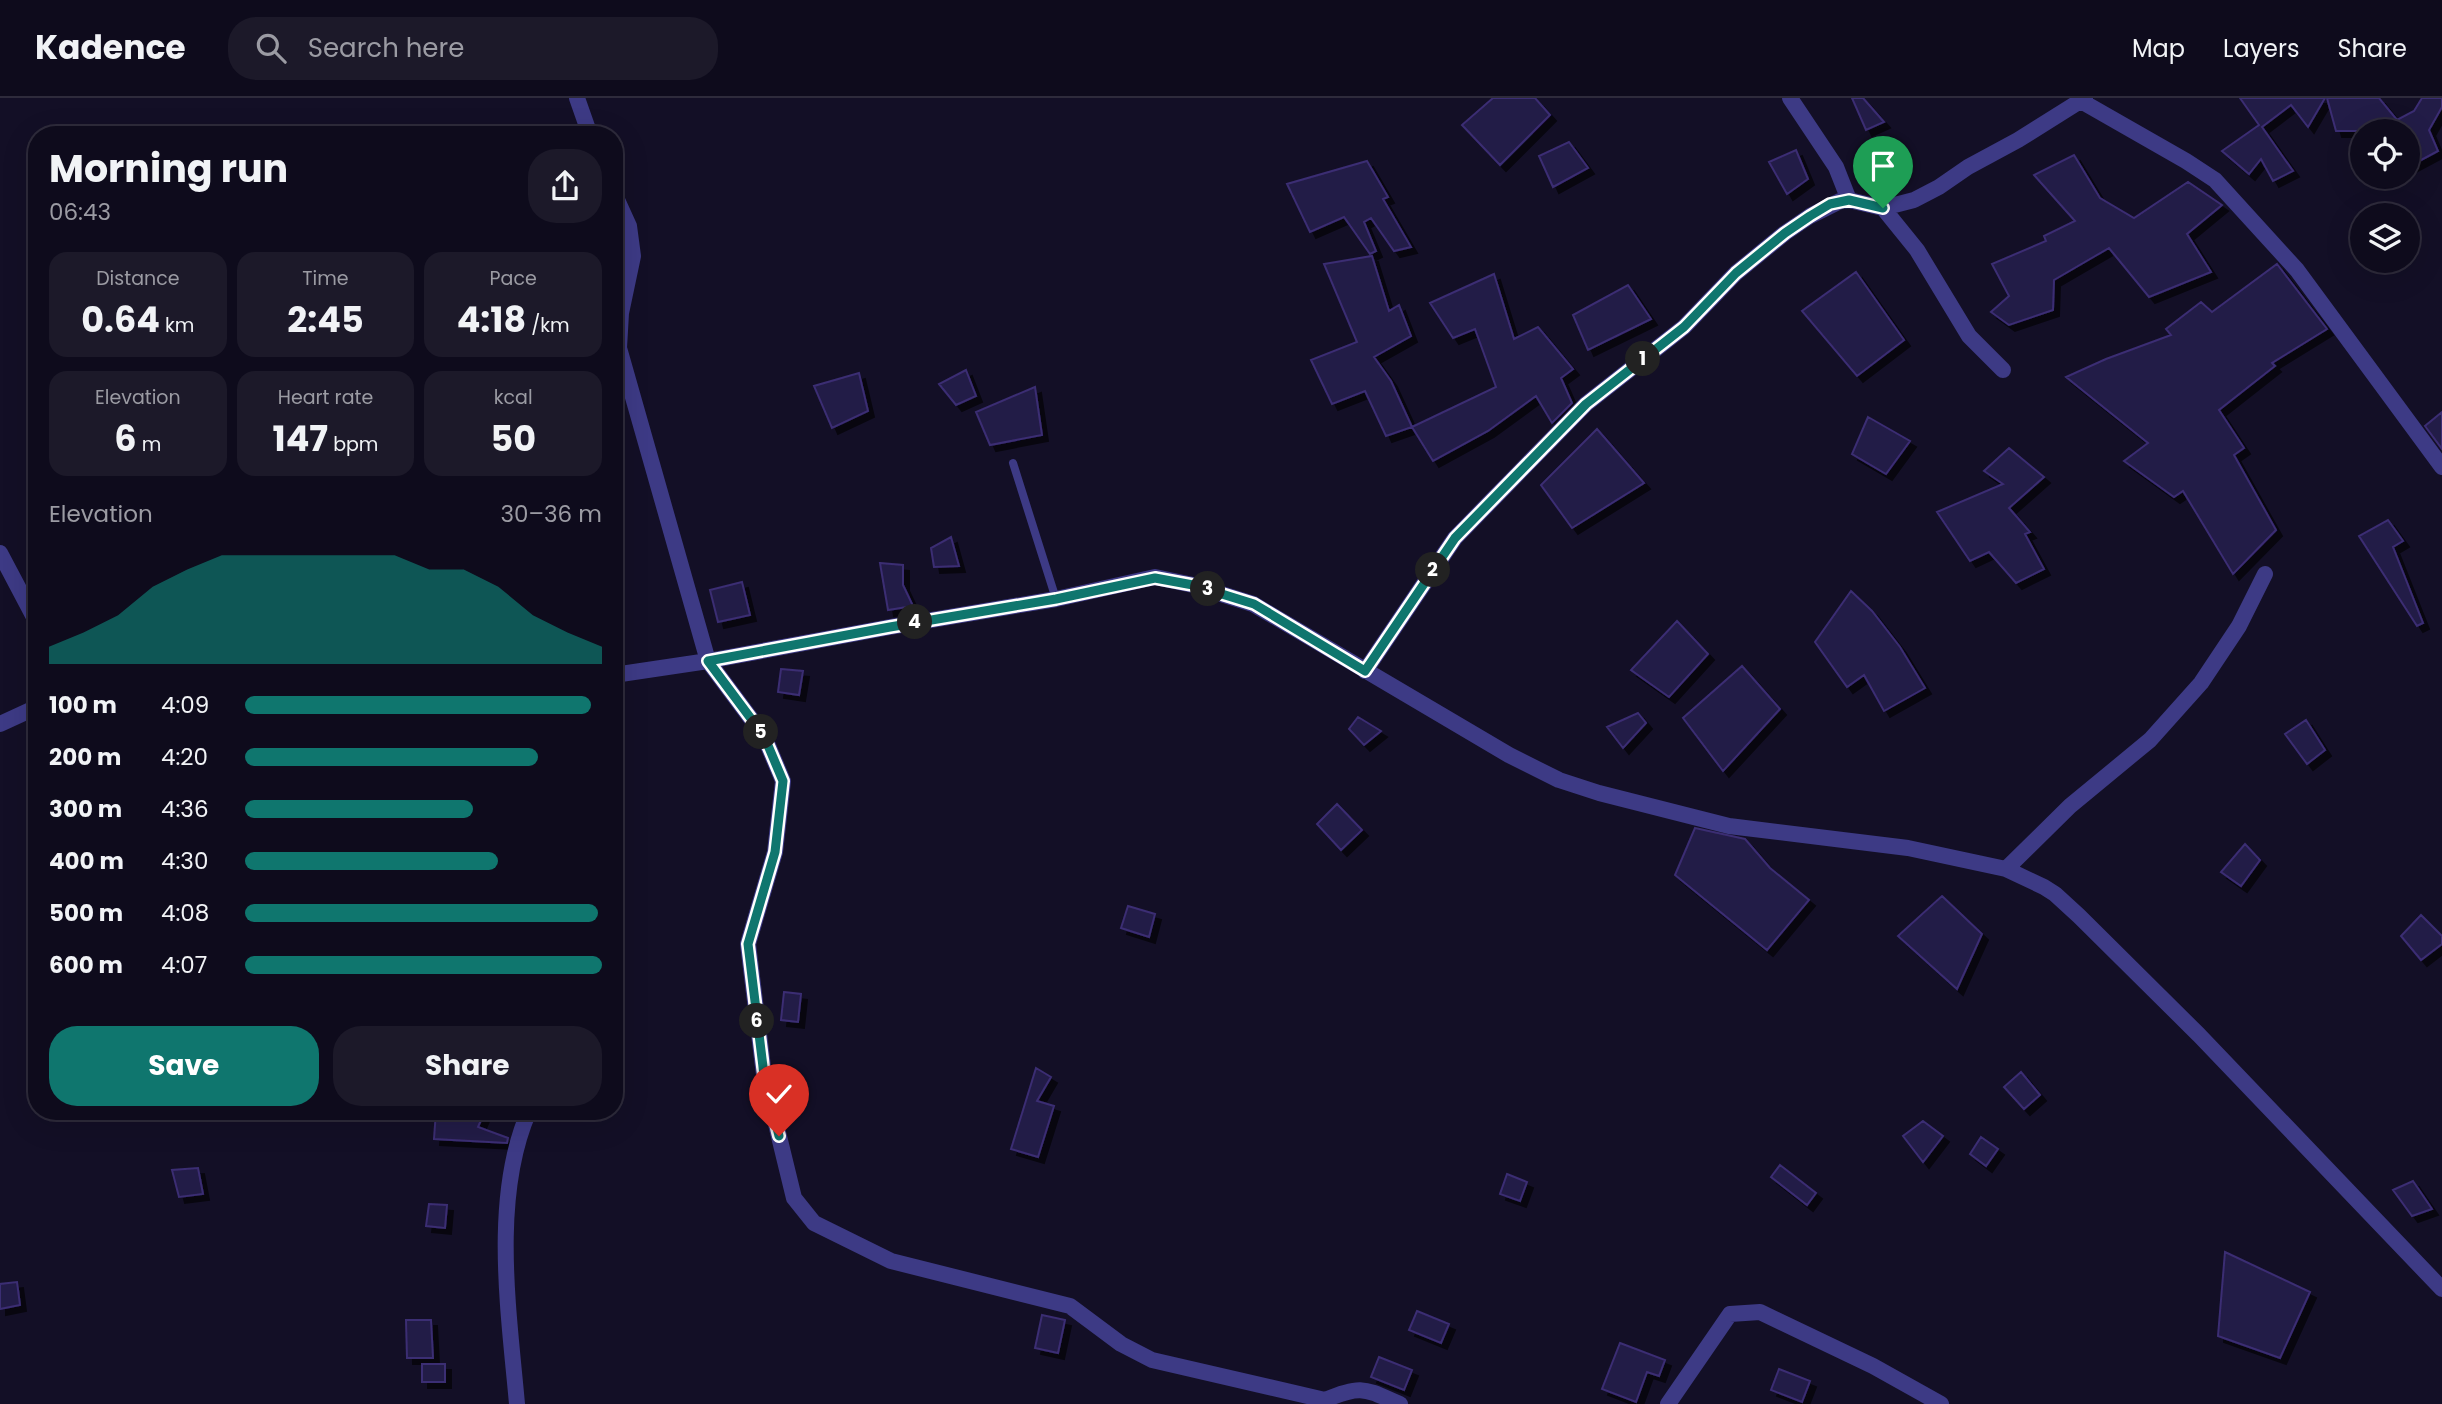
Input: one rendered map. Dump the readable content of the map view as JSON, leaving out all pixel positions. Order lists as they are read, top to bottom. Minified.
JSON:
{"page":{"header":"Kadence","search":"Search here","nav":["Map","Layers","Share"],"heading":["Morning run","06:43"],"stats":[["Distance","0.64 km"],["Time","2:45"],["Pace","4:18 /km"],["Elevation","6 m"],["Heart rate","147 bpm"],["kcal","50"]],"pins":["1","2","3","4","5","6"],"chart":["Elevation","30–36 m"],"list":[{"name":"100 m","note":"4:09"},{"name":"200 m","note":"4:20"},{"name":"300 m","note":"4:36"},{"name":"400 m","note":"4:30"},{"name":"500 m","note":"4:08"},{"name":"600 m","note":"4:07"}],"buttons":["Save","Share"]}}
